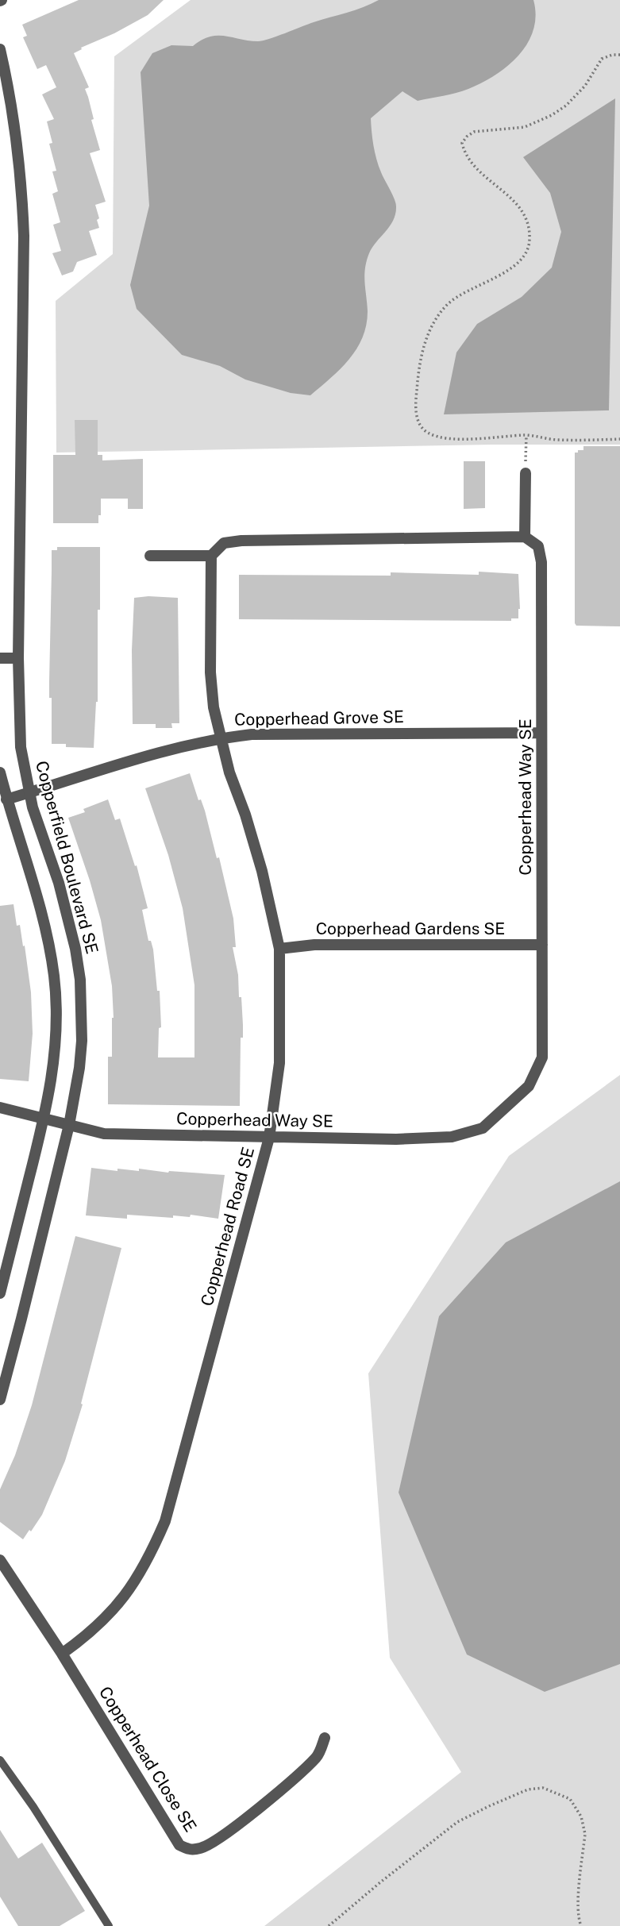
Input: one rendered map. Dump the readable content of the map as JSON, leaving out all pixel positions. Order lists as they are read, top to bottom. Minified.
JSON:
{"streets":{"street":["Copperhead Grove SE","Copperhead Way SE","Copperfield Boulevard SE","Copperhead Gardens SE","Copperhead Road SE","Copperhead Close SE"]},"crossings":[["Copperhead Grove SE","Copperhead Way SE"],["Copperhead Grove SE","Copperfield Boulevard SE"],["Copperhead Grove SE","Copperhead Road SE"],["Copperhead Way SE","Copperfield Boulevard SE"],["Copperhead Way SE","Copperhead Gardens SE"],["Copperhead Way SE","Copperhead Road SE"],["Copperhead Gardens SE","Copperhead Road SE"],["Copperhead Road SE","Copperhead Close SE"]]}
